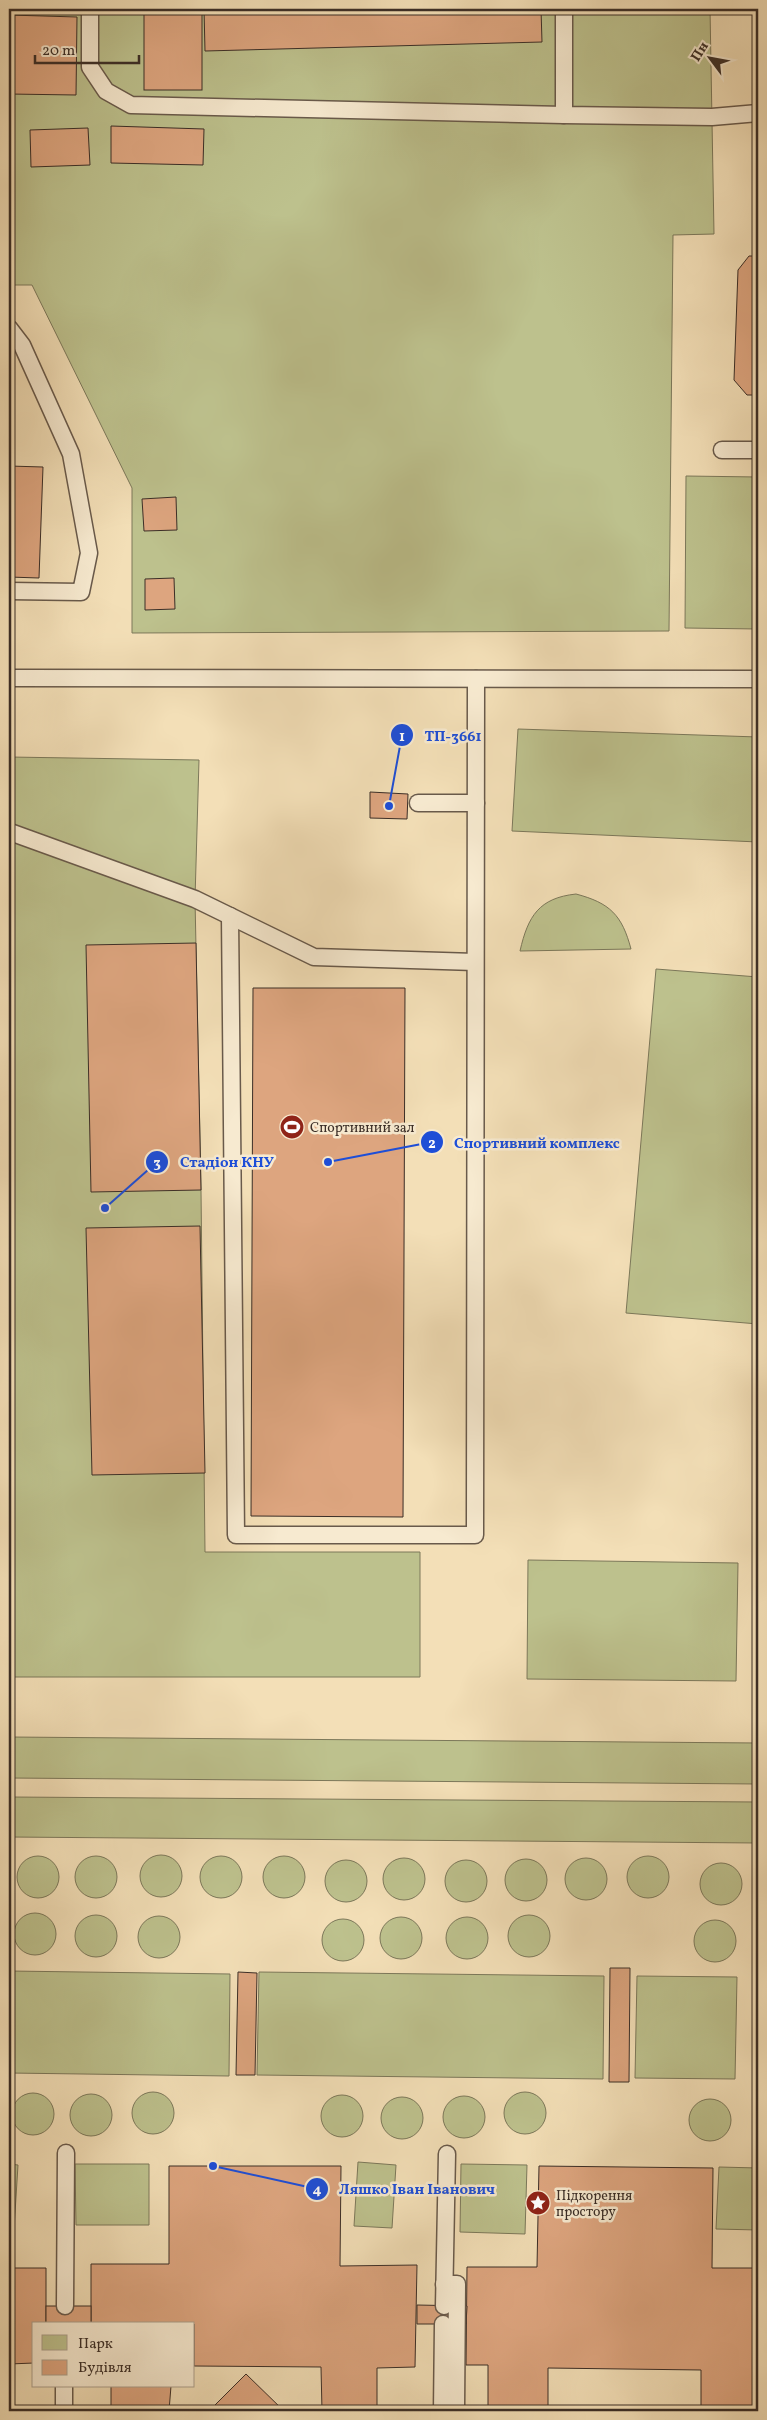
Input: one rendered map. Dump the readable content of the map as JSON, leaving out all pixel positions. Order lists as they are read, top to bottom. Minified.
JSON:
{"places":{"other":["ТП-3661","Спортивний комплекс","Стадіон КНУ","Ляшко Іван Іванович"],"sports":["Спортивний зал"],"place":["Підкорення простору"]},"legend":["Парк","Будівля"],"scale_bar":"20 m","north":"top left"}
